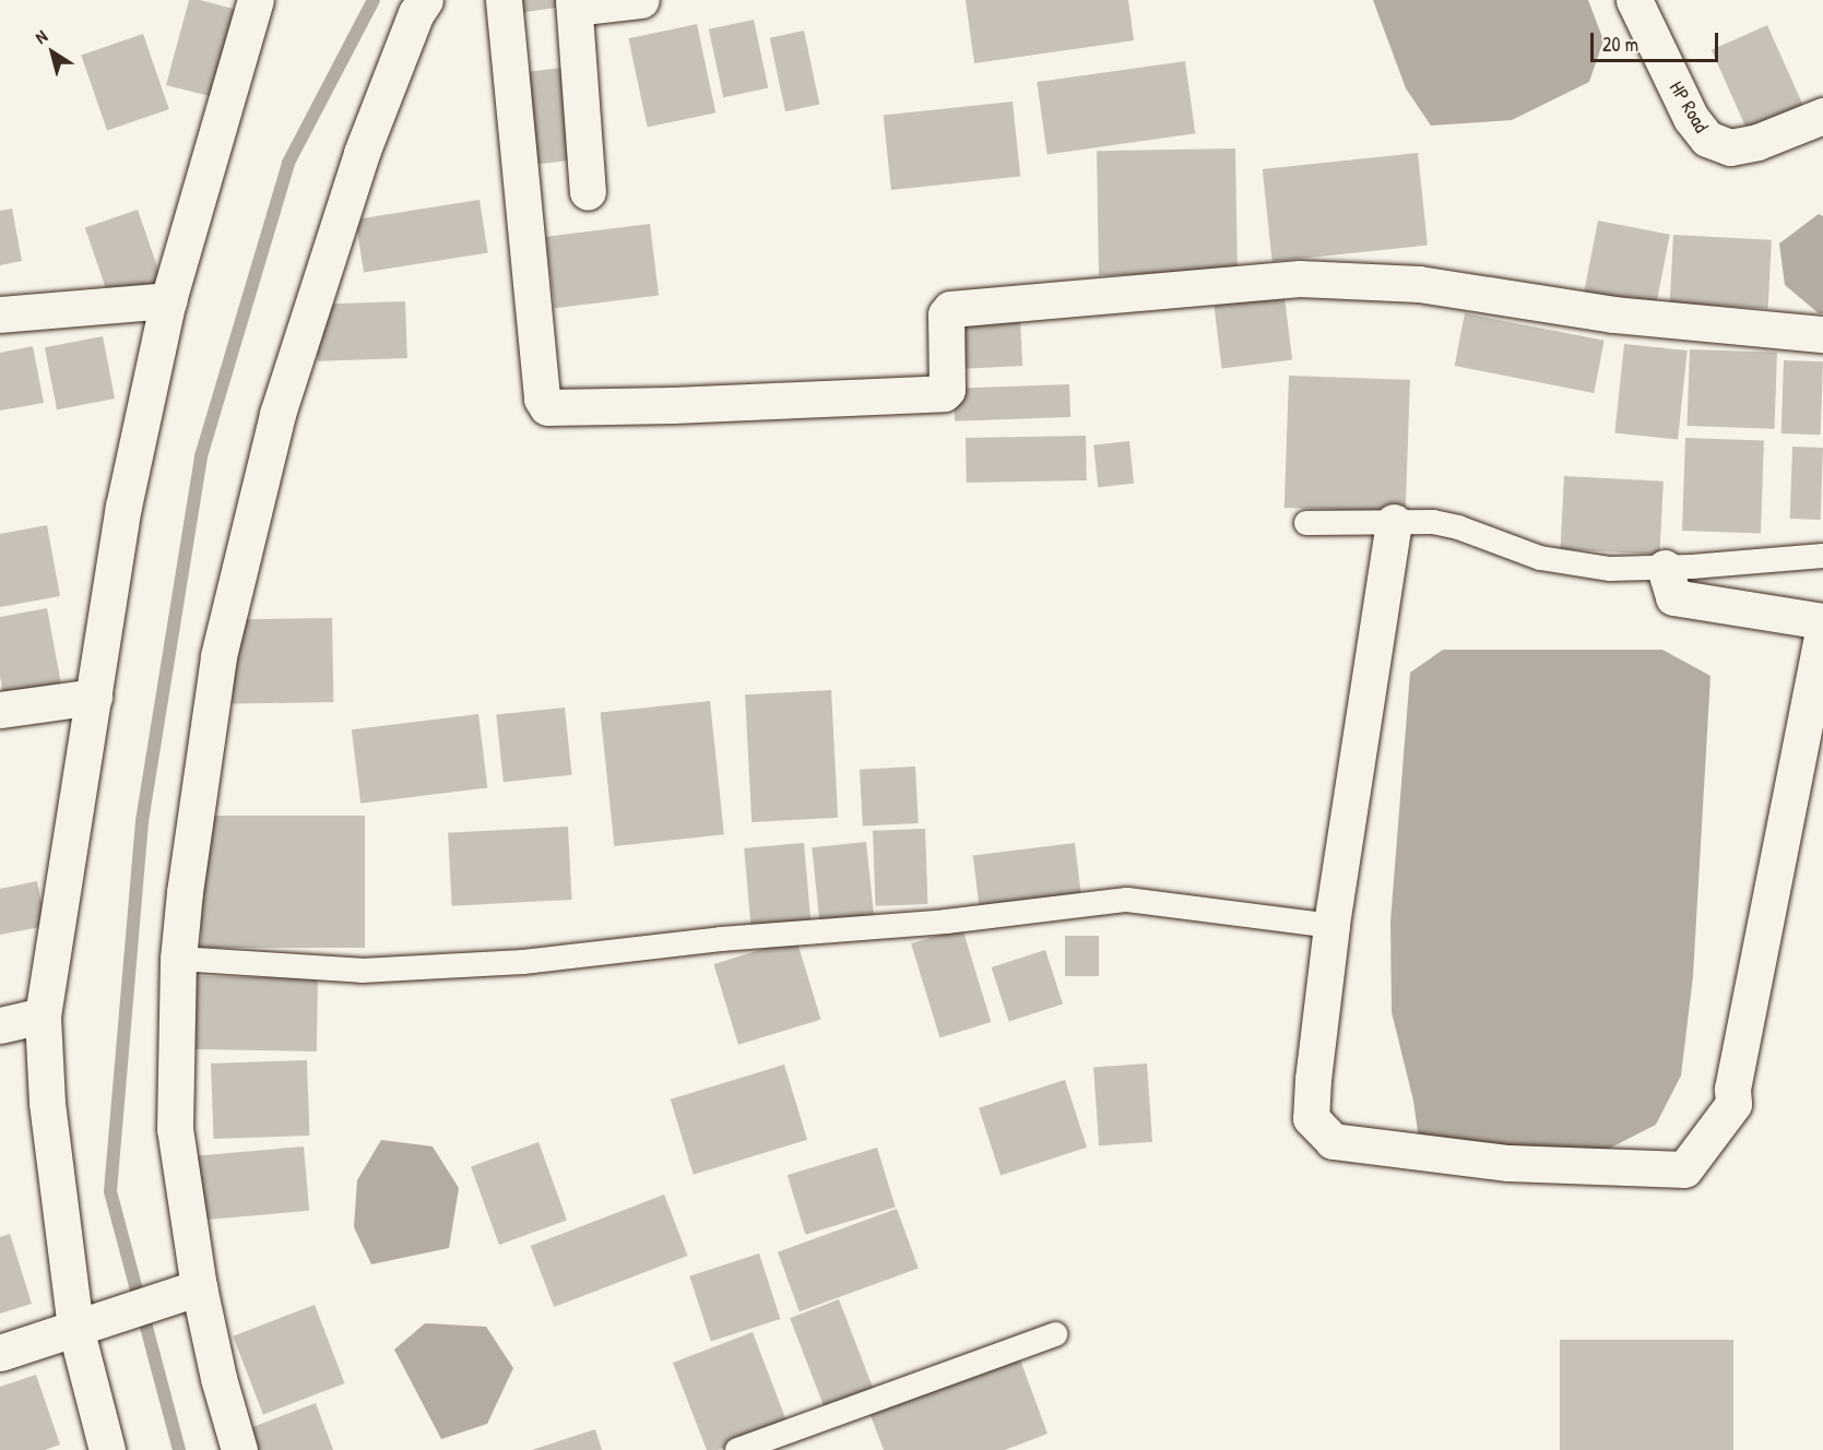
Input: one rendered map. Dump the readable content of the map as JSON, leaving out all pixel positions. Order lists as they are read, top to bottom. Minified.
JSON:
{"streets":{"street":["HP Road"]},"scale_bar":"20 m","north":"top left"}
